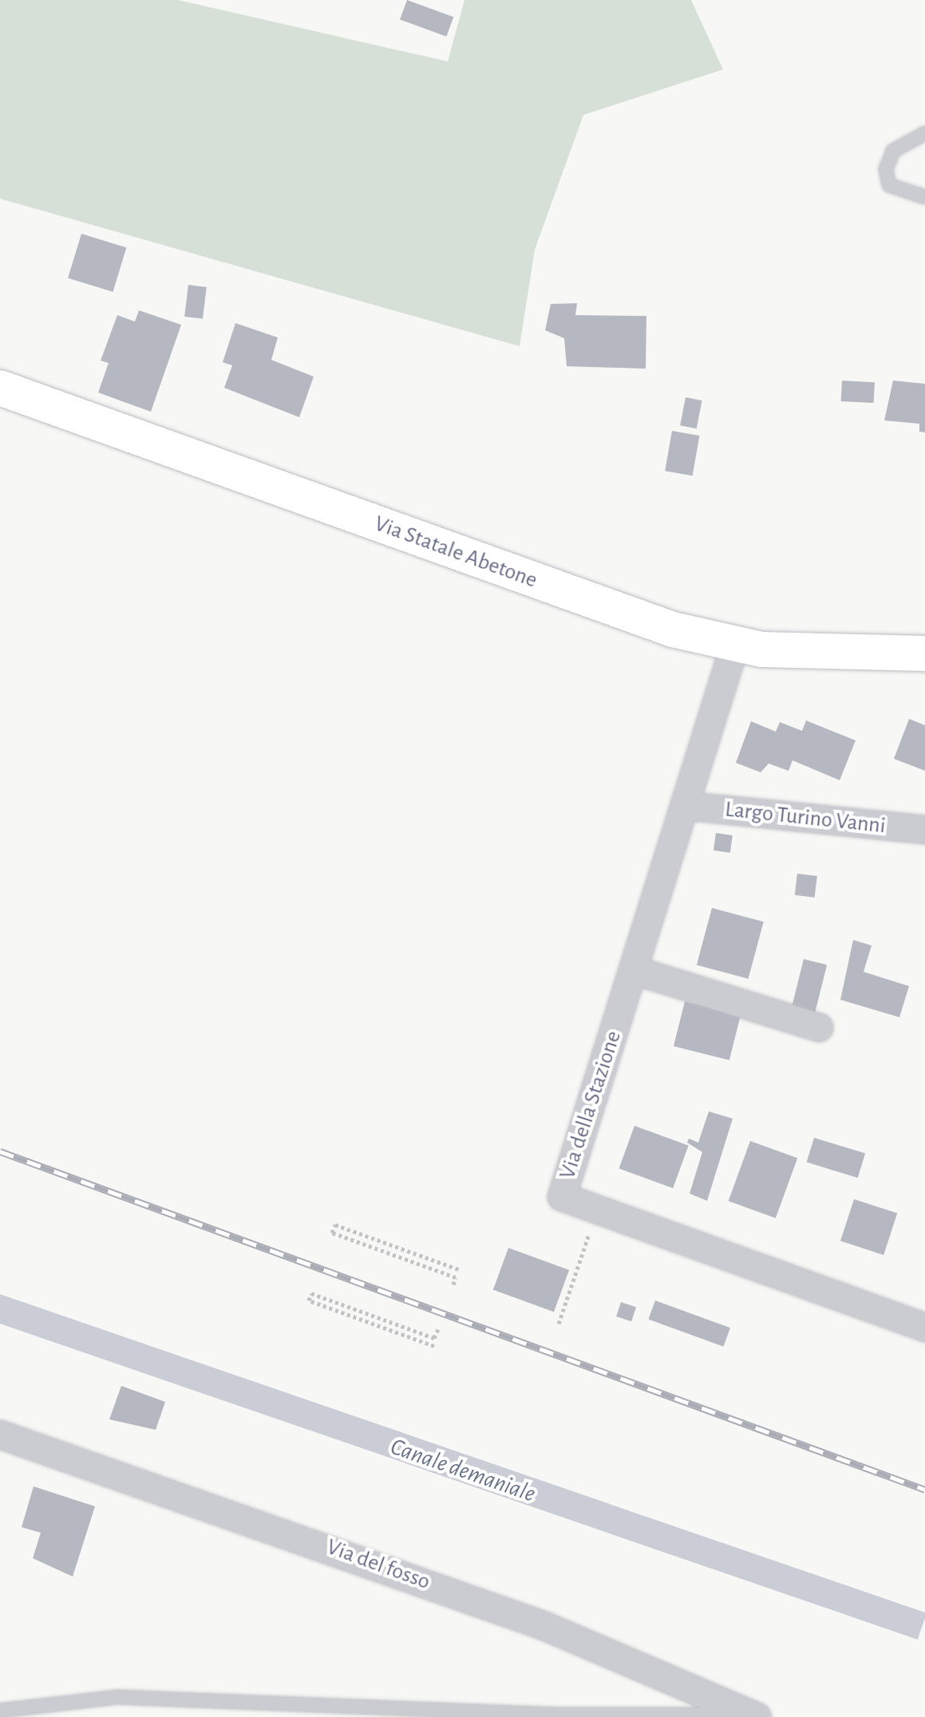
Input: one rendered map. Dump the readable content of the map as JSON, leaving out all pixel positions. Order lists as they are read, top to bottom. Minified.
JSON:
{"streets":{"main road":["Via Statale Abetone"],"street":["Largo Turino Vanni","Via della Stazione","Via del fosso"]},"crossings":[["Via Statale Abetone","Via della Stazione"],["Largo Turino Vanni","Via della Stazione"]],"water":["Canale demaniale"]}
